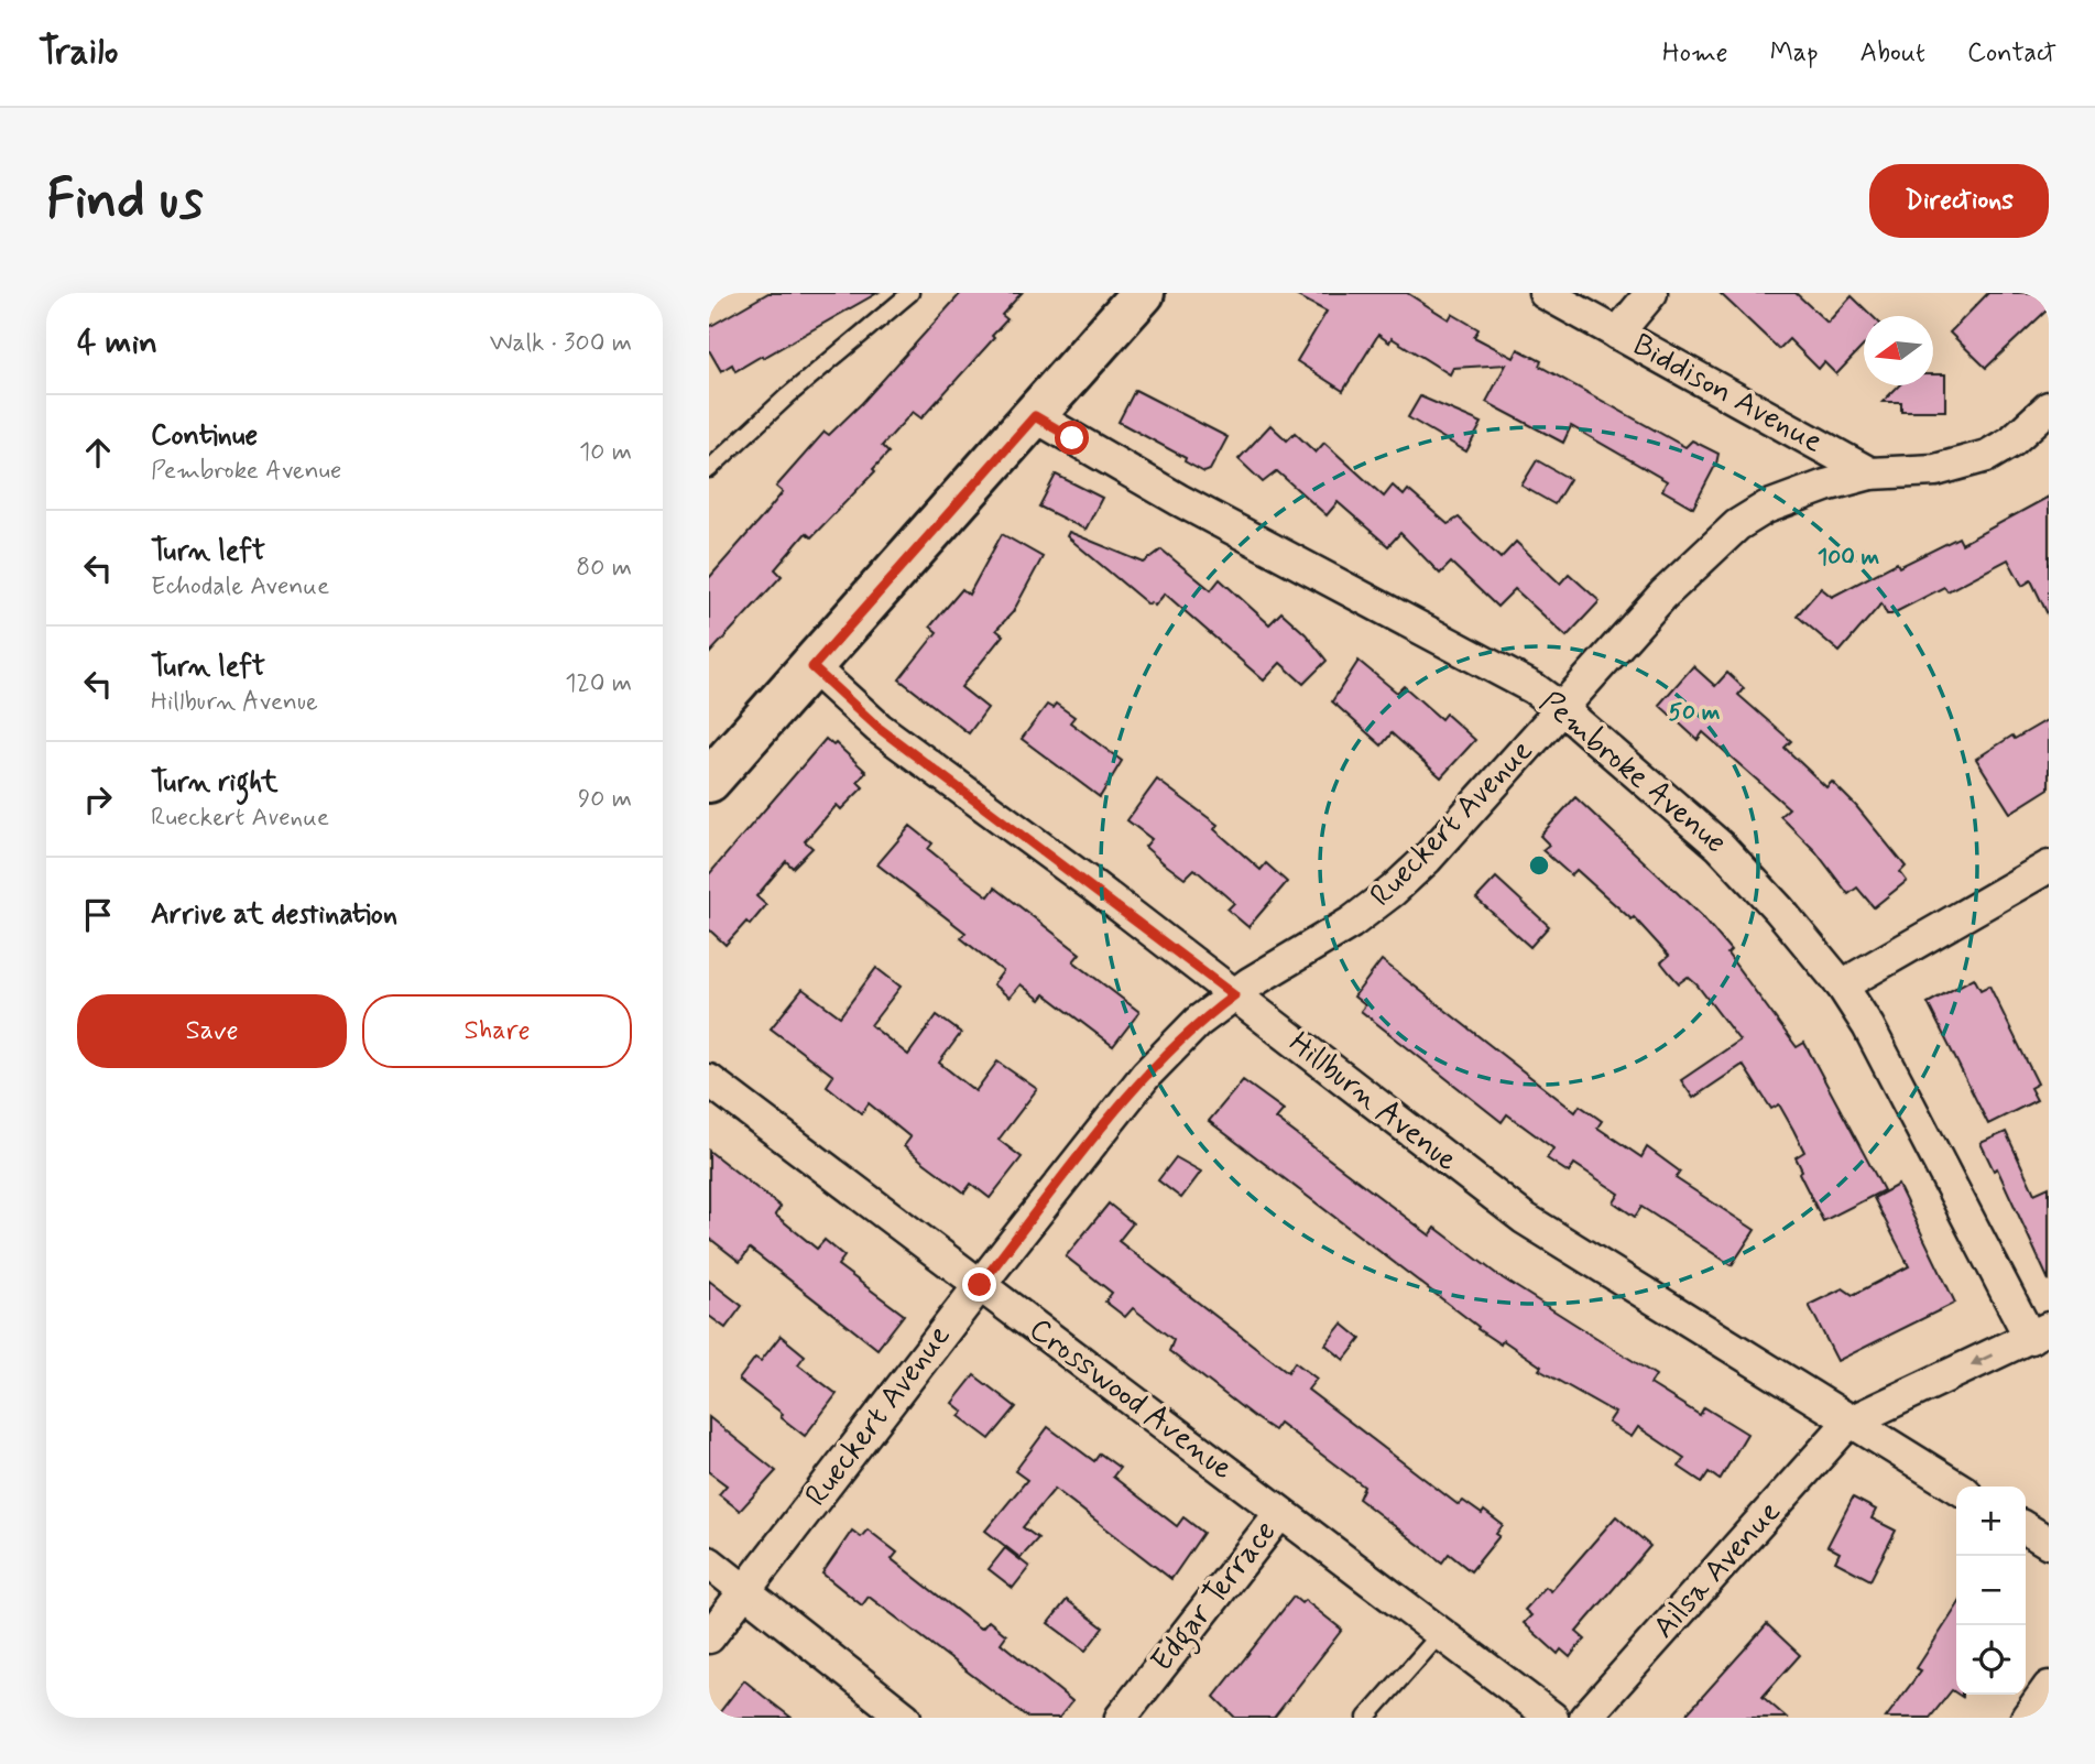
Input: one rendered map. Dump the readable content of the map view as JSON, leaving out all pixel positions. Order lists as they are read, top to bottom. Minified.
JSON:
{"streets":{"street":["Biddison Avenue","Pembroke Avenue","Rueckert Avenue","Hillburn Avenue","Crosswood Avenue","Ailsa Avenue","Edgar Terrace"]},"crossings":[["Biddison Avenue","Rueckert Avenue"],["Pembroke Avenue","Rueckert Avenue"],["Rueckert Avenue","Hillburn Avenue"],["Rueckert Avenue","Crosswood Avenue"],["Hillburn Avenue","Ailsa Avenue"],["Crosswood Avenue","Edgar Terrace"]],"north":"left","page":{"header":"Trailo","nav":["Home","Map","About","Contact"],"buttons":["Directions",["Save","Share"]],"title":"Find us","heading":["4 min","Walk · 300 m"],"list":[["Continue","Pembroke Avenue","10 m"],["Turn left","Echodale Avenue","80 m"],["Turn left","Hillburn Avenue","120 m"],["Turn right","Rueckert Avenue","90 m"],"Arrive at destination"],"map_buttons":["+","−"]},"rings":["100 m","50 m"]}
